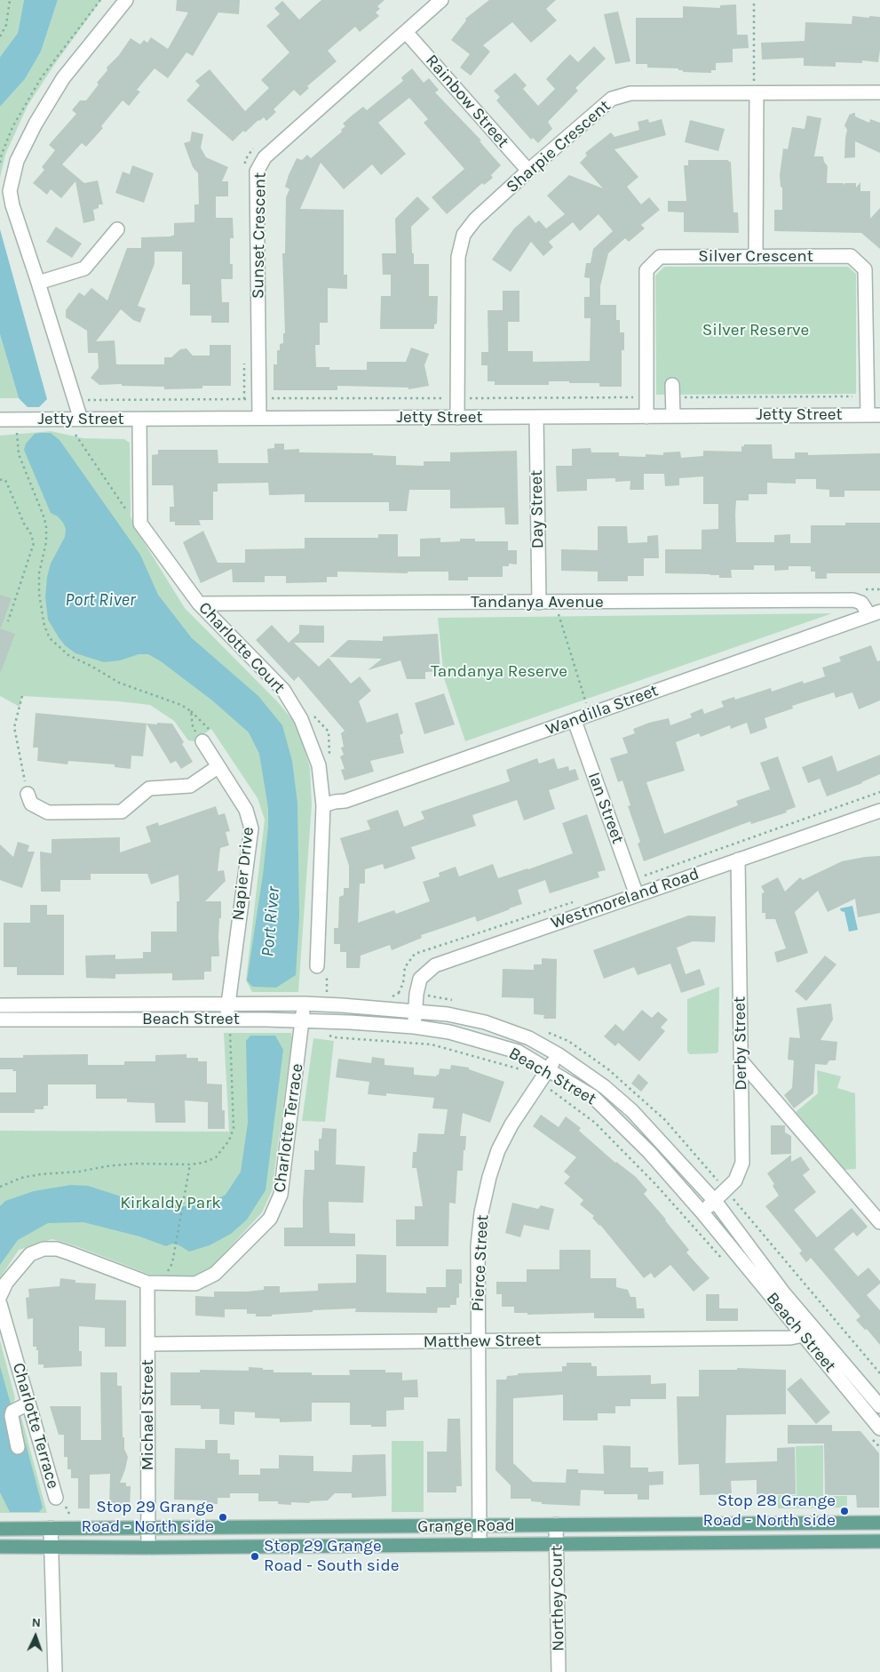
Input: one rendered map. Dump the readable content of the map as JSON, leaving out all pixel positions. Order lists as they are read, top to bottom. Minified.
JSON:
{"streets":{"main road":["Grange Road"],"street":["Rainbow Street","Sharpie Crescent","Sunset Crescent","Silver Crescent","Jetty Street","Day Street","Tandanya Avenue","Charlotte Court","Wandilla Street","Ian Street","Napier Drive","Westmoreland Road","Beach Street","Derby Street","Charlotte Terrace","Pierce Street","Matthew Street","Michael Street","Northey Court"]},"crossings":[["Rainbow Street","Sharpie Crescent"],["Rainbow Street","Sunset Crescent"],["Sharpie Crescent","Jetty Street"],["Sunset Crescent","Jetty Street"],["Silver Crescent","Jetty Street"],["Jetty Street","Day Street"],["Jetty Street","Charlotte Court"],["Day Street","Tandanya Avenue"],["Tandanya Avenue","Charlotte Court"],["Tandanya Avenue","Wandilla Street"],["Charlotte Court","Wandilla Street"],["Wandilla Street","Ian Street"],["Ian Street","Westmoreland Road"],["Napier Drive","Beach Street"],["Westmoreland Road","Beach Street"],["Westmoreland Road","Derby Street"],["Beach Street","Derby Street"],["Beach Street","Charlotte Terrace"],["Beach Street","Pierce Street"],["Beach Street","Matthew Street"],["Charlotte Terrace","Michael Street"],["Pierce Street","Matthew Street"],["Pierce Street","Grange Road"],["Matthew Street","Michael Street"],["Michael Street","Grange Road"],["Grange Road","Northey Court"]],"water":["Port River"],"parks":["Silver Reserve","Tandanya Reserve","Kirkaldy Park"],"places":["Stop 28 Grange Road - North side","Stop 29 Grange Road - North side","Stop 29 Grange Road - South side"],"north":"top"}
